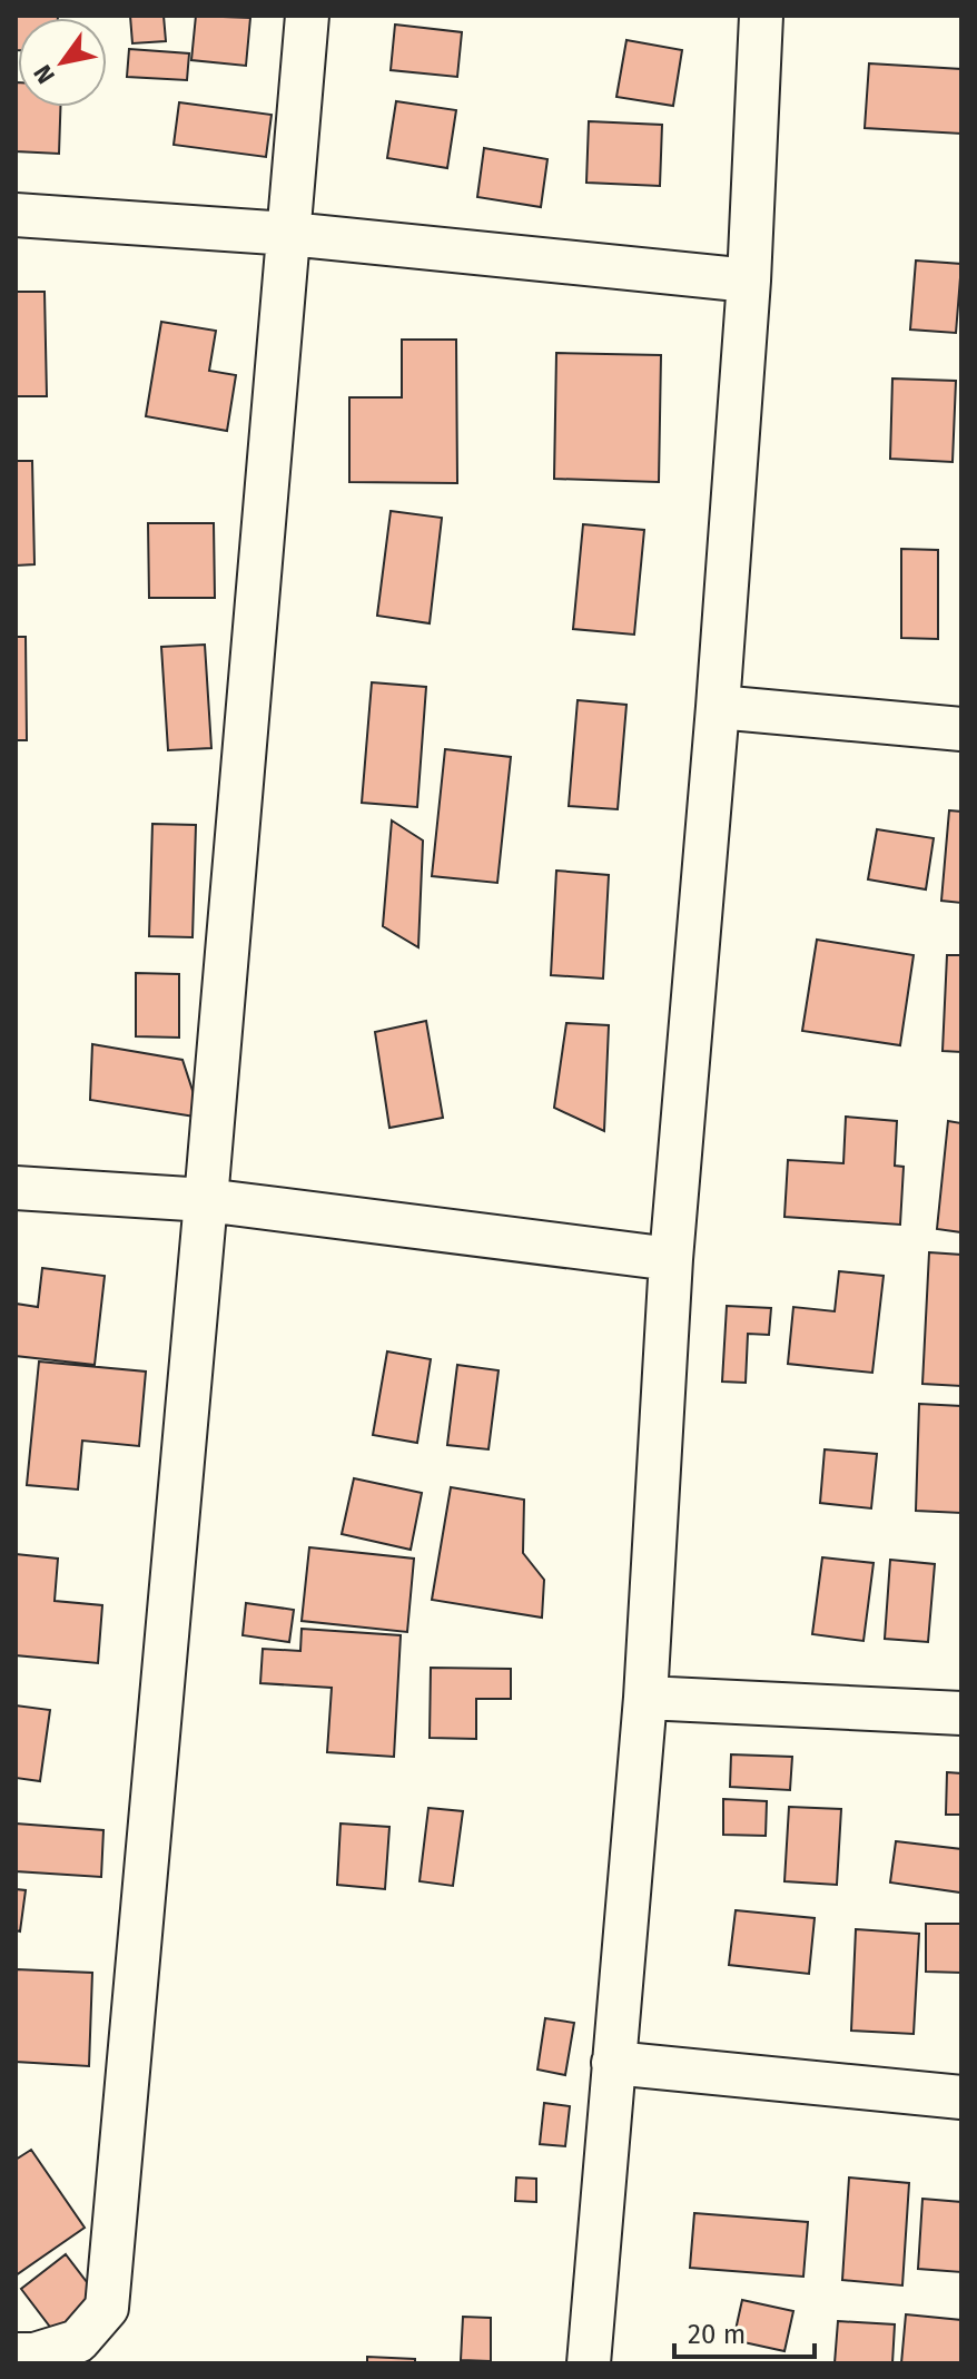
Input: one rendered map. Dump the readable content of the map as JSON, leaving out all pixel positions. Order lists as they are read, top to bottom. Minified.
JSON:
{"scale_bar":"20 m","north":"bottom left"}
